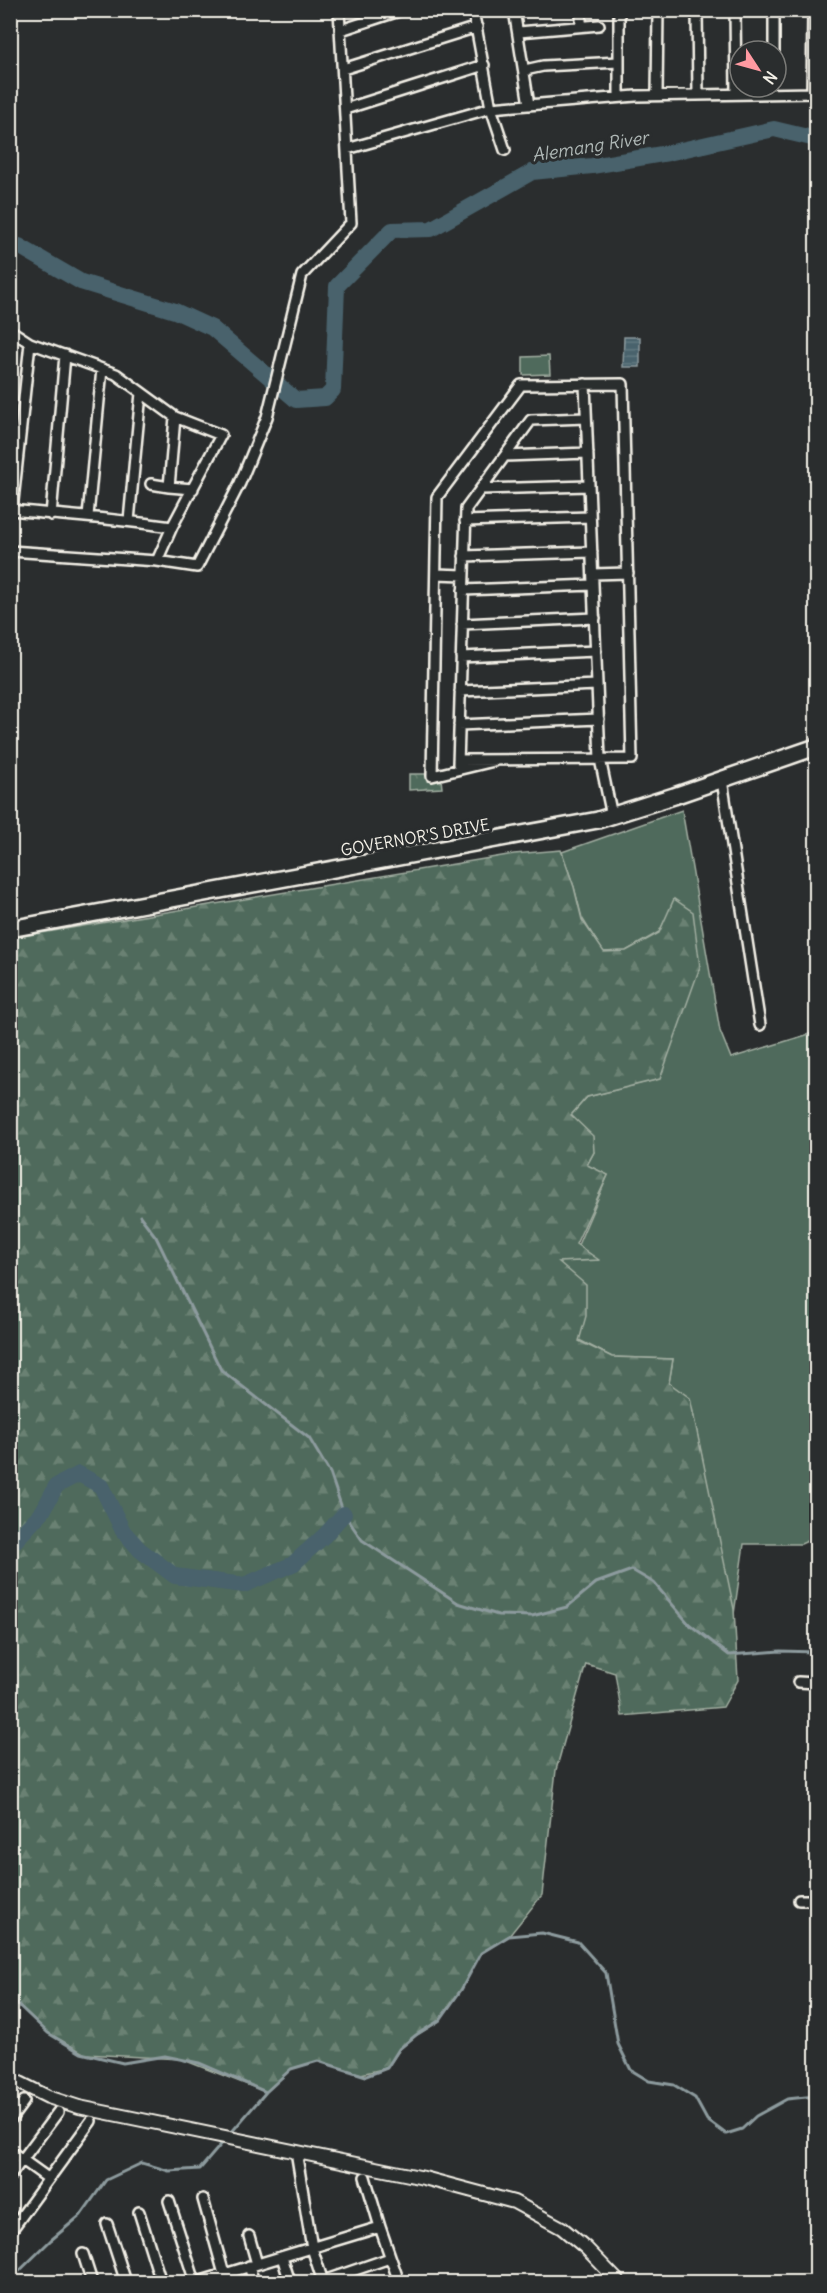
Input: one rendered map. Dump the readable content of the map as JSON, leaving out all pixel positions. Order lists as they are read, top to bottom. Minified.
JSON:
{"streets":{"main road":["GOVERNOR'S DRIVE"]},"water":["Alemang River"],"north":"bottom right"}
